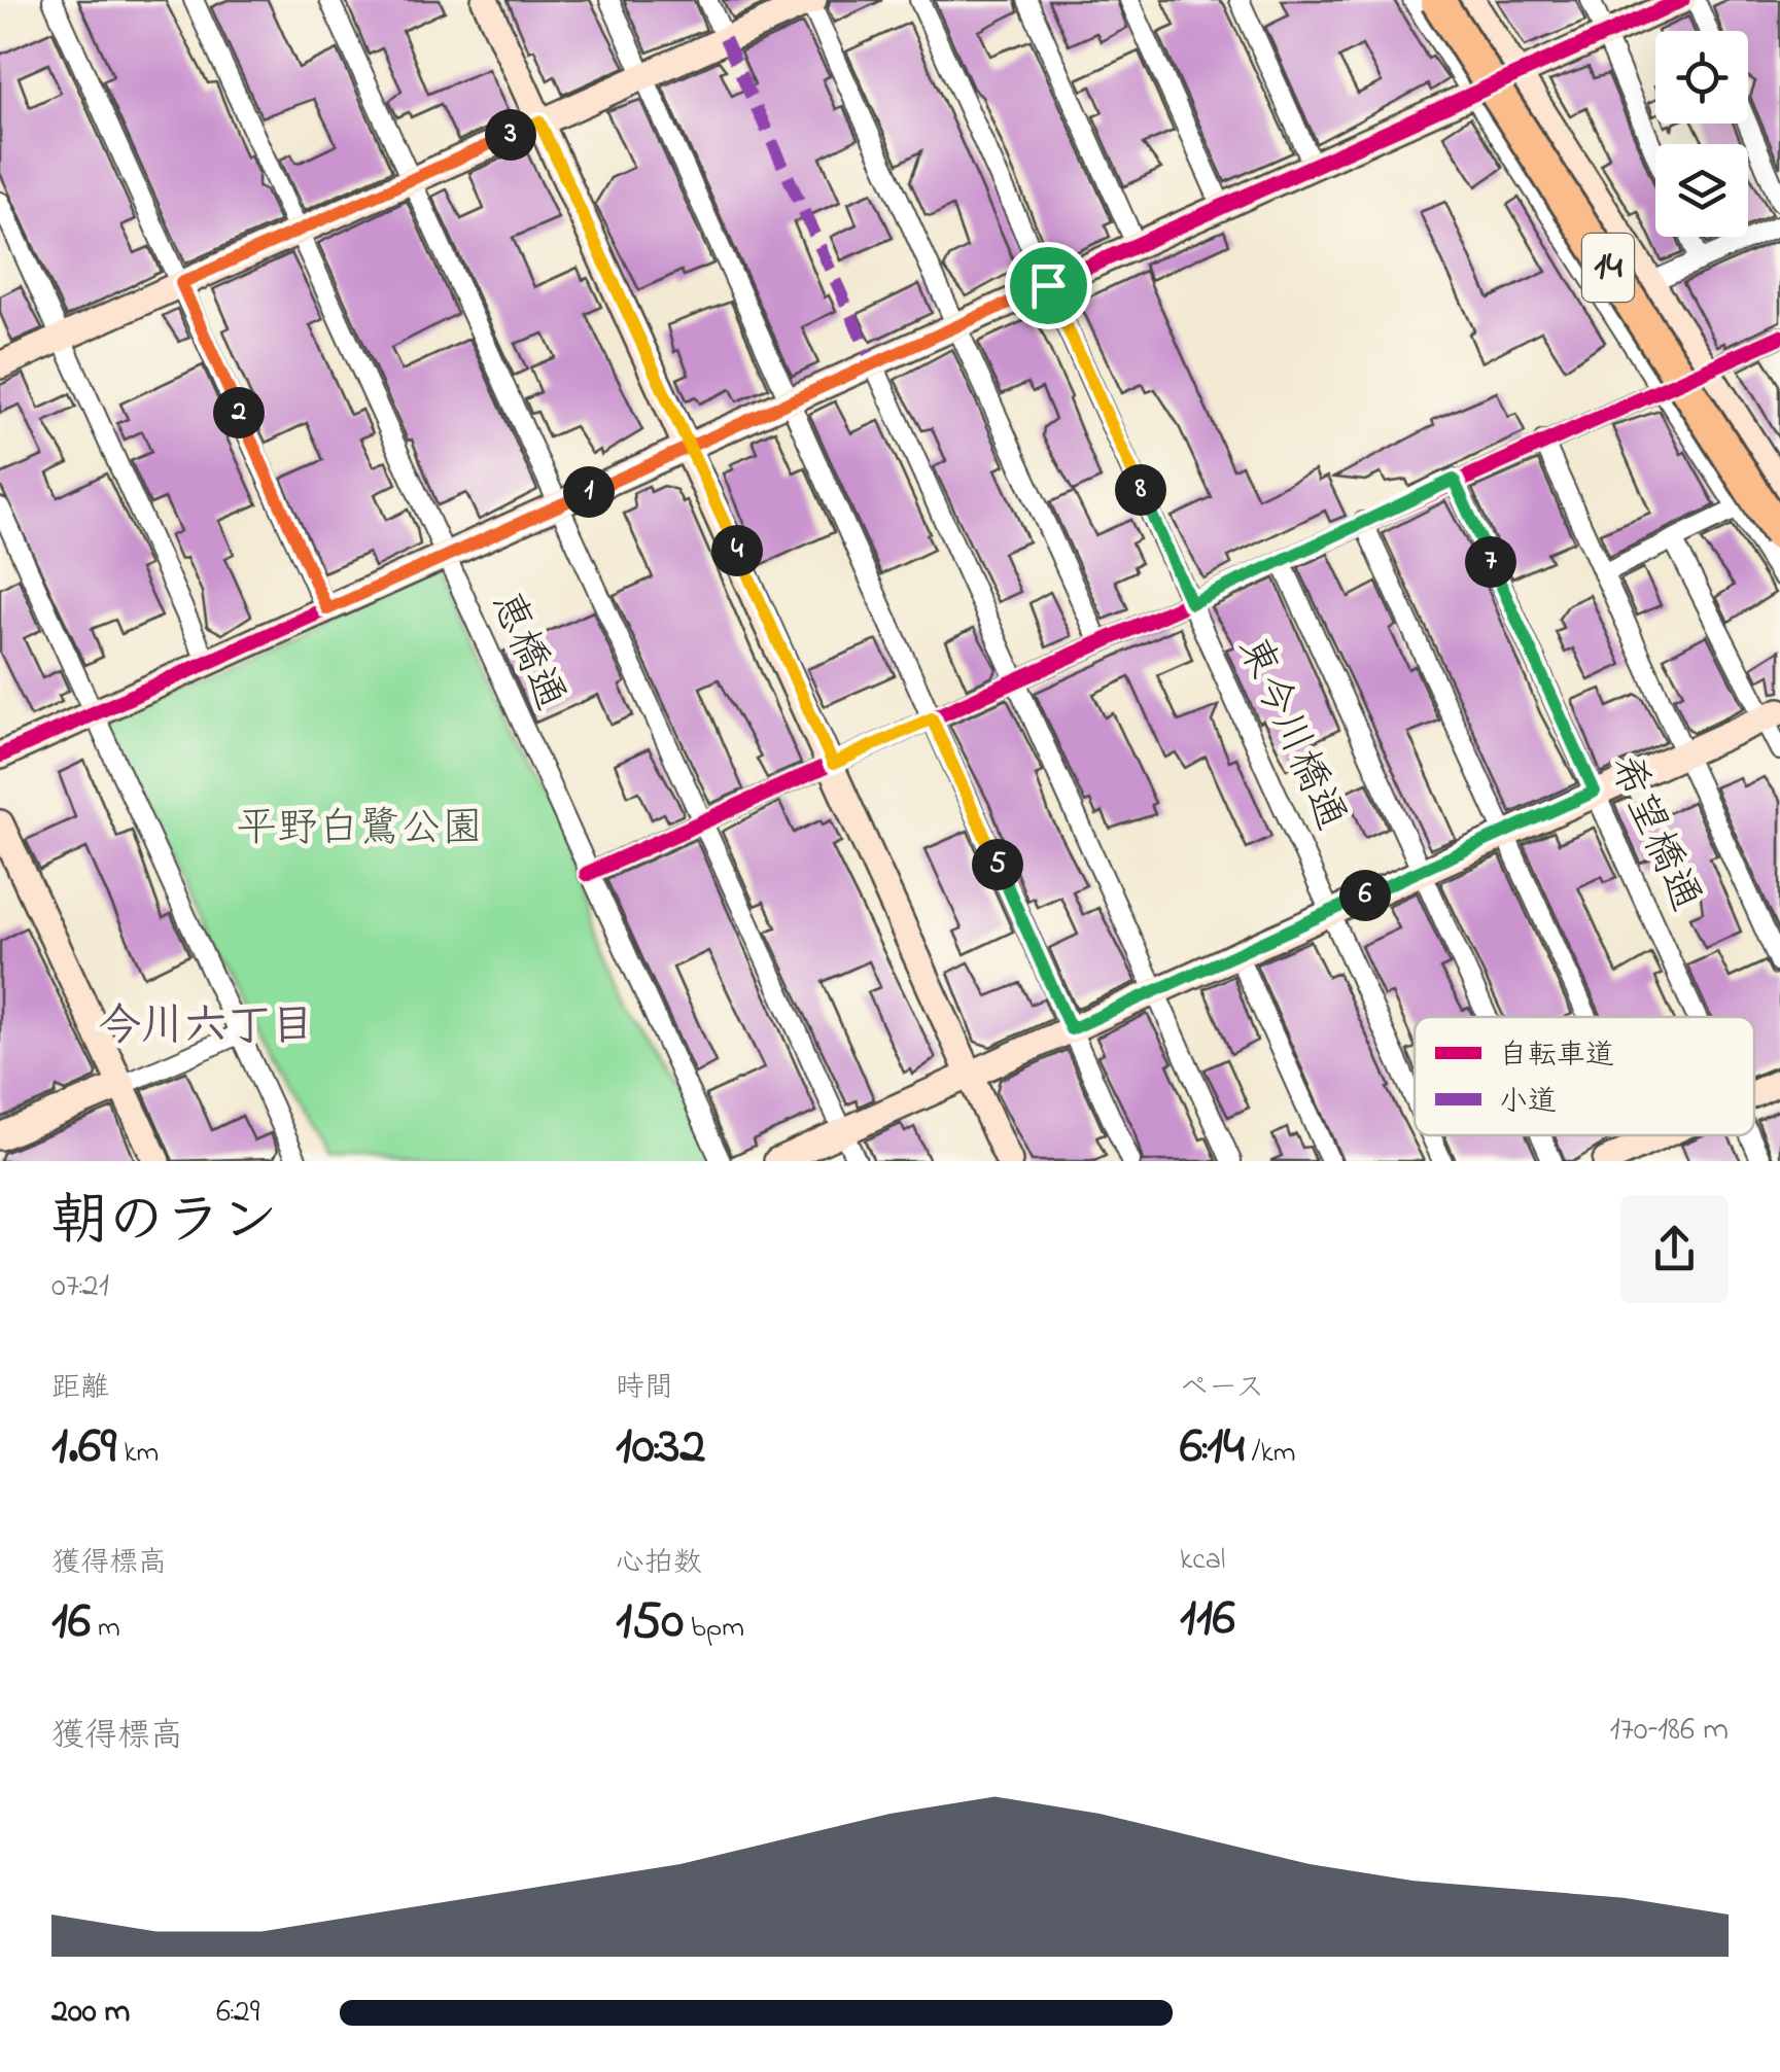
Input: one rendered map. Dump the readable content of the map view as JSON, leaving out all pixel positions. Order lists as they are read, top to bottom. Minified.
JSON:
{"streets":{"highway":["14"],"street":["恵橋通","東今川橋通","希望橋通"]},"districts":["今川六丁目"],"parks":["平野白鷺公園"],"legend":["自転車道","小道"],"page":{"pins":["3","2","8","1","4","7","5","6"],"heading":["朝のラン","07:21"],"stats":[["距離","1.69 km"],["時間","10:32"],["ペース","6:14 /km"],["獲得標高","16 m"],["心拍数","150 bpm"],["kcal","116"]],"chart":["獲得標高","170–186 m"],"list":[{"name":"200 m","note":"6:29"}]}}
